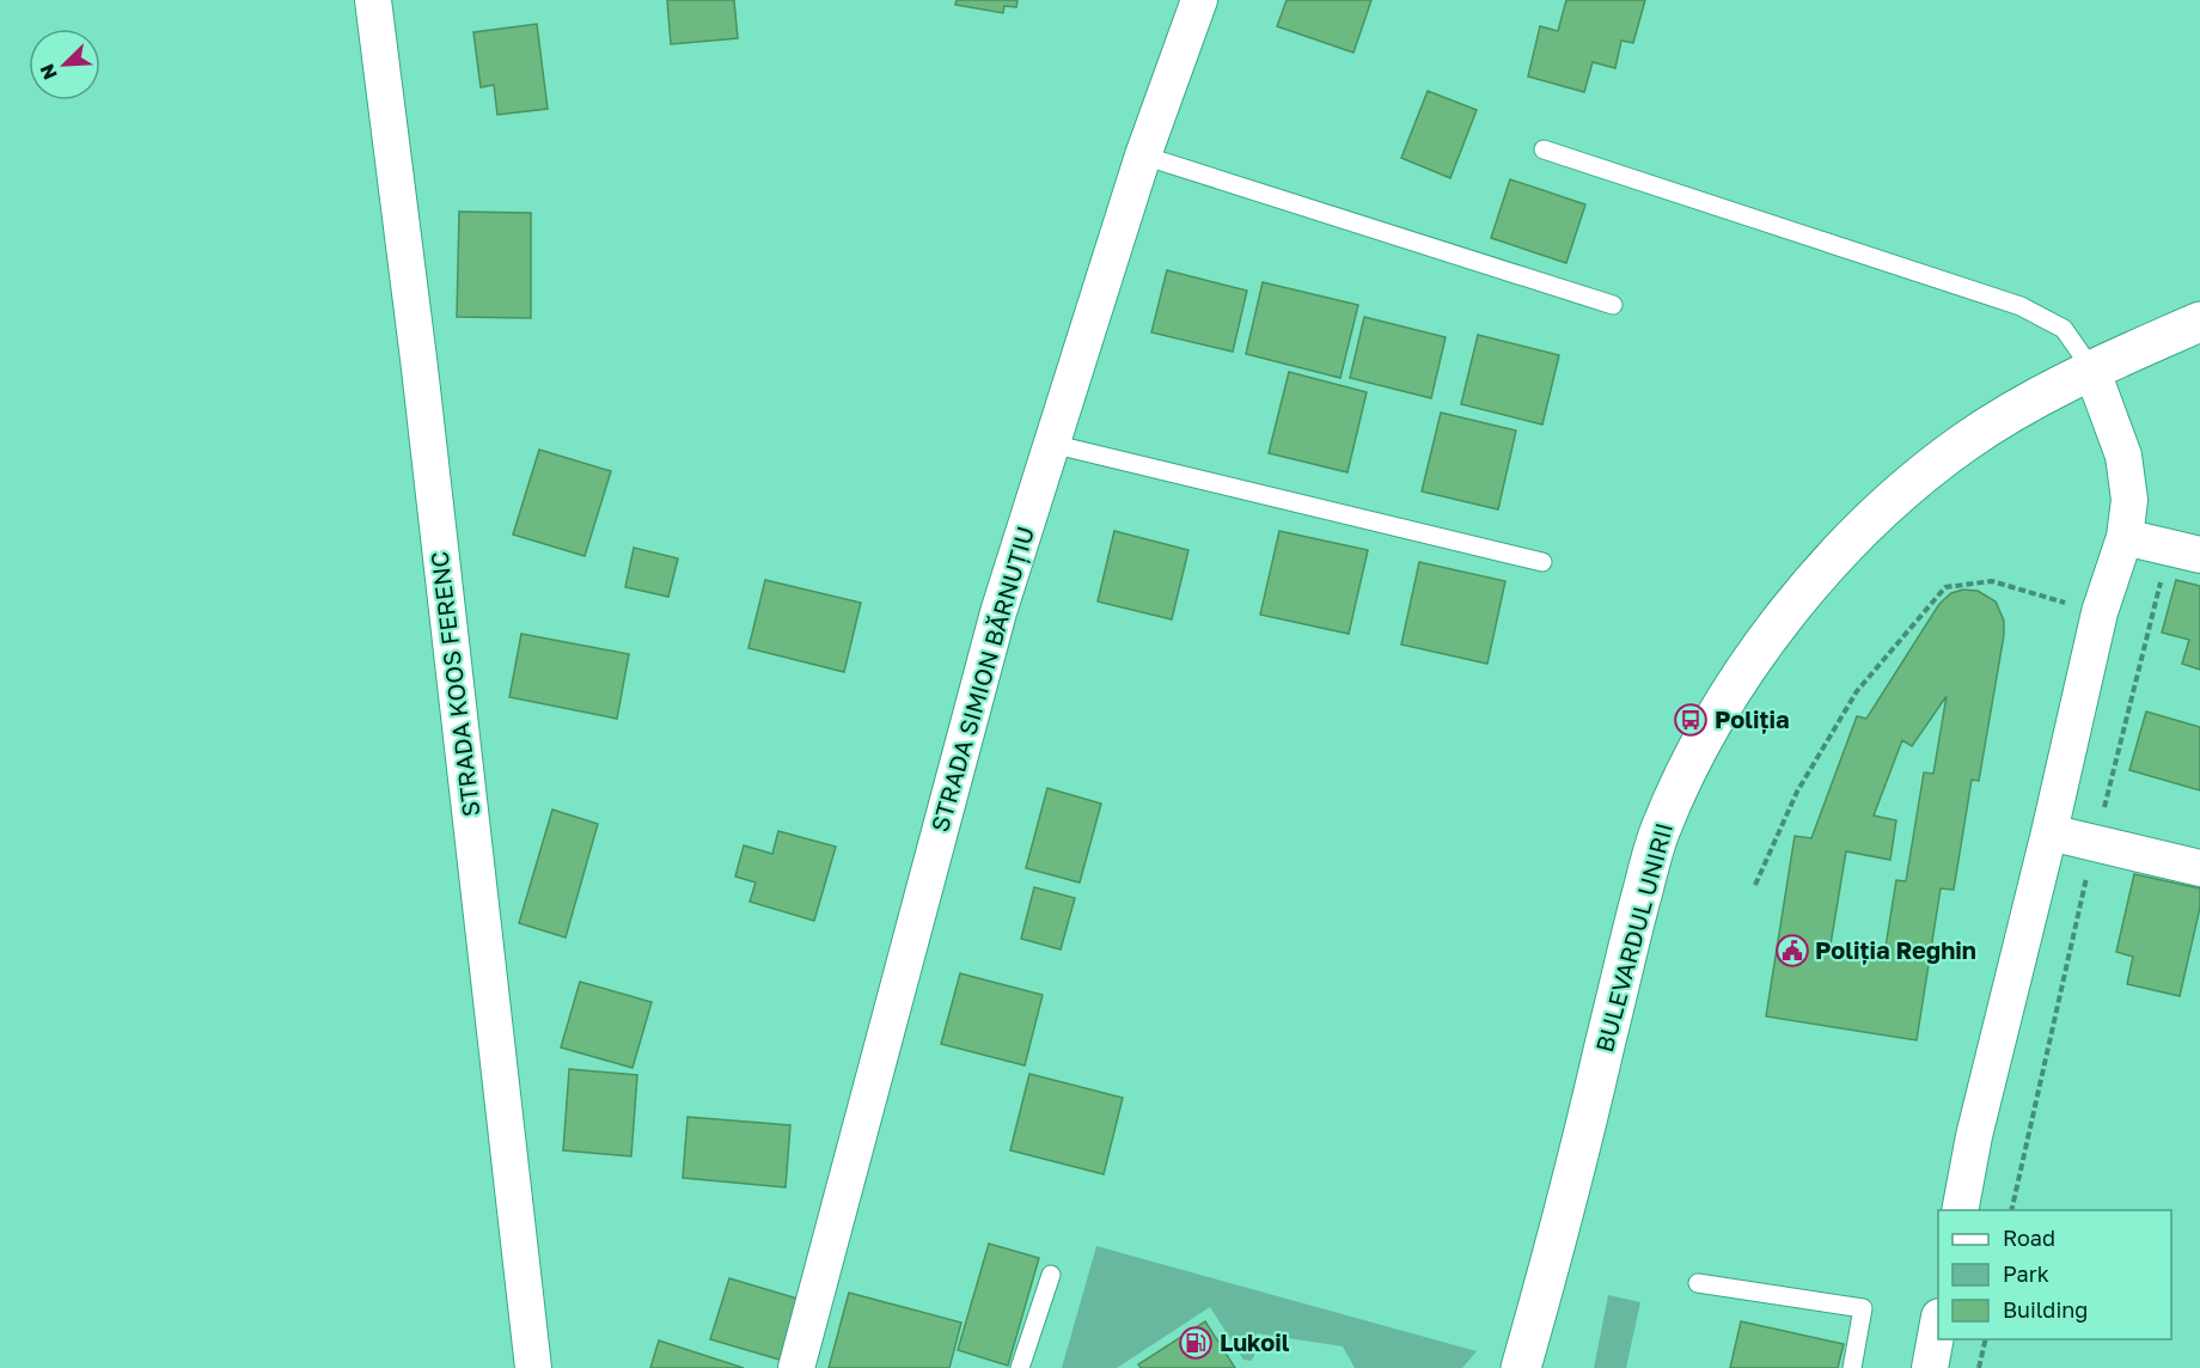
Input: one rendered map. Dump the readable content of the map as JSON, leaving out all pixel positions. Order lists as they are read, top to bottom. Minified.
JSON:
{"streets":{"main road":["BULEVARDUL UNIRII"],"street":["STRADA SIMION BĂRNUȚIU","STRADA KOOS FERENC"]},"places":{"bus stop":["Poliția"],"public building":["Poliția Reghin"],"fuel station":["Lukoil"]},"legend":["Road","Park","Building"],"north":"bottom left"}
